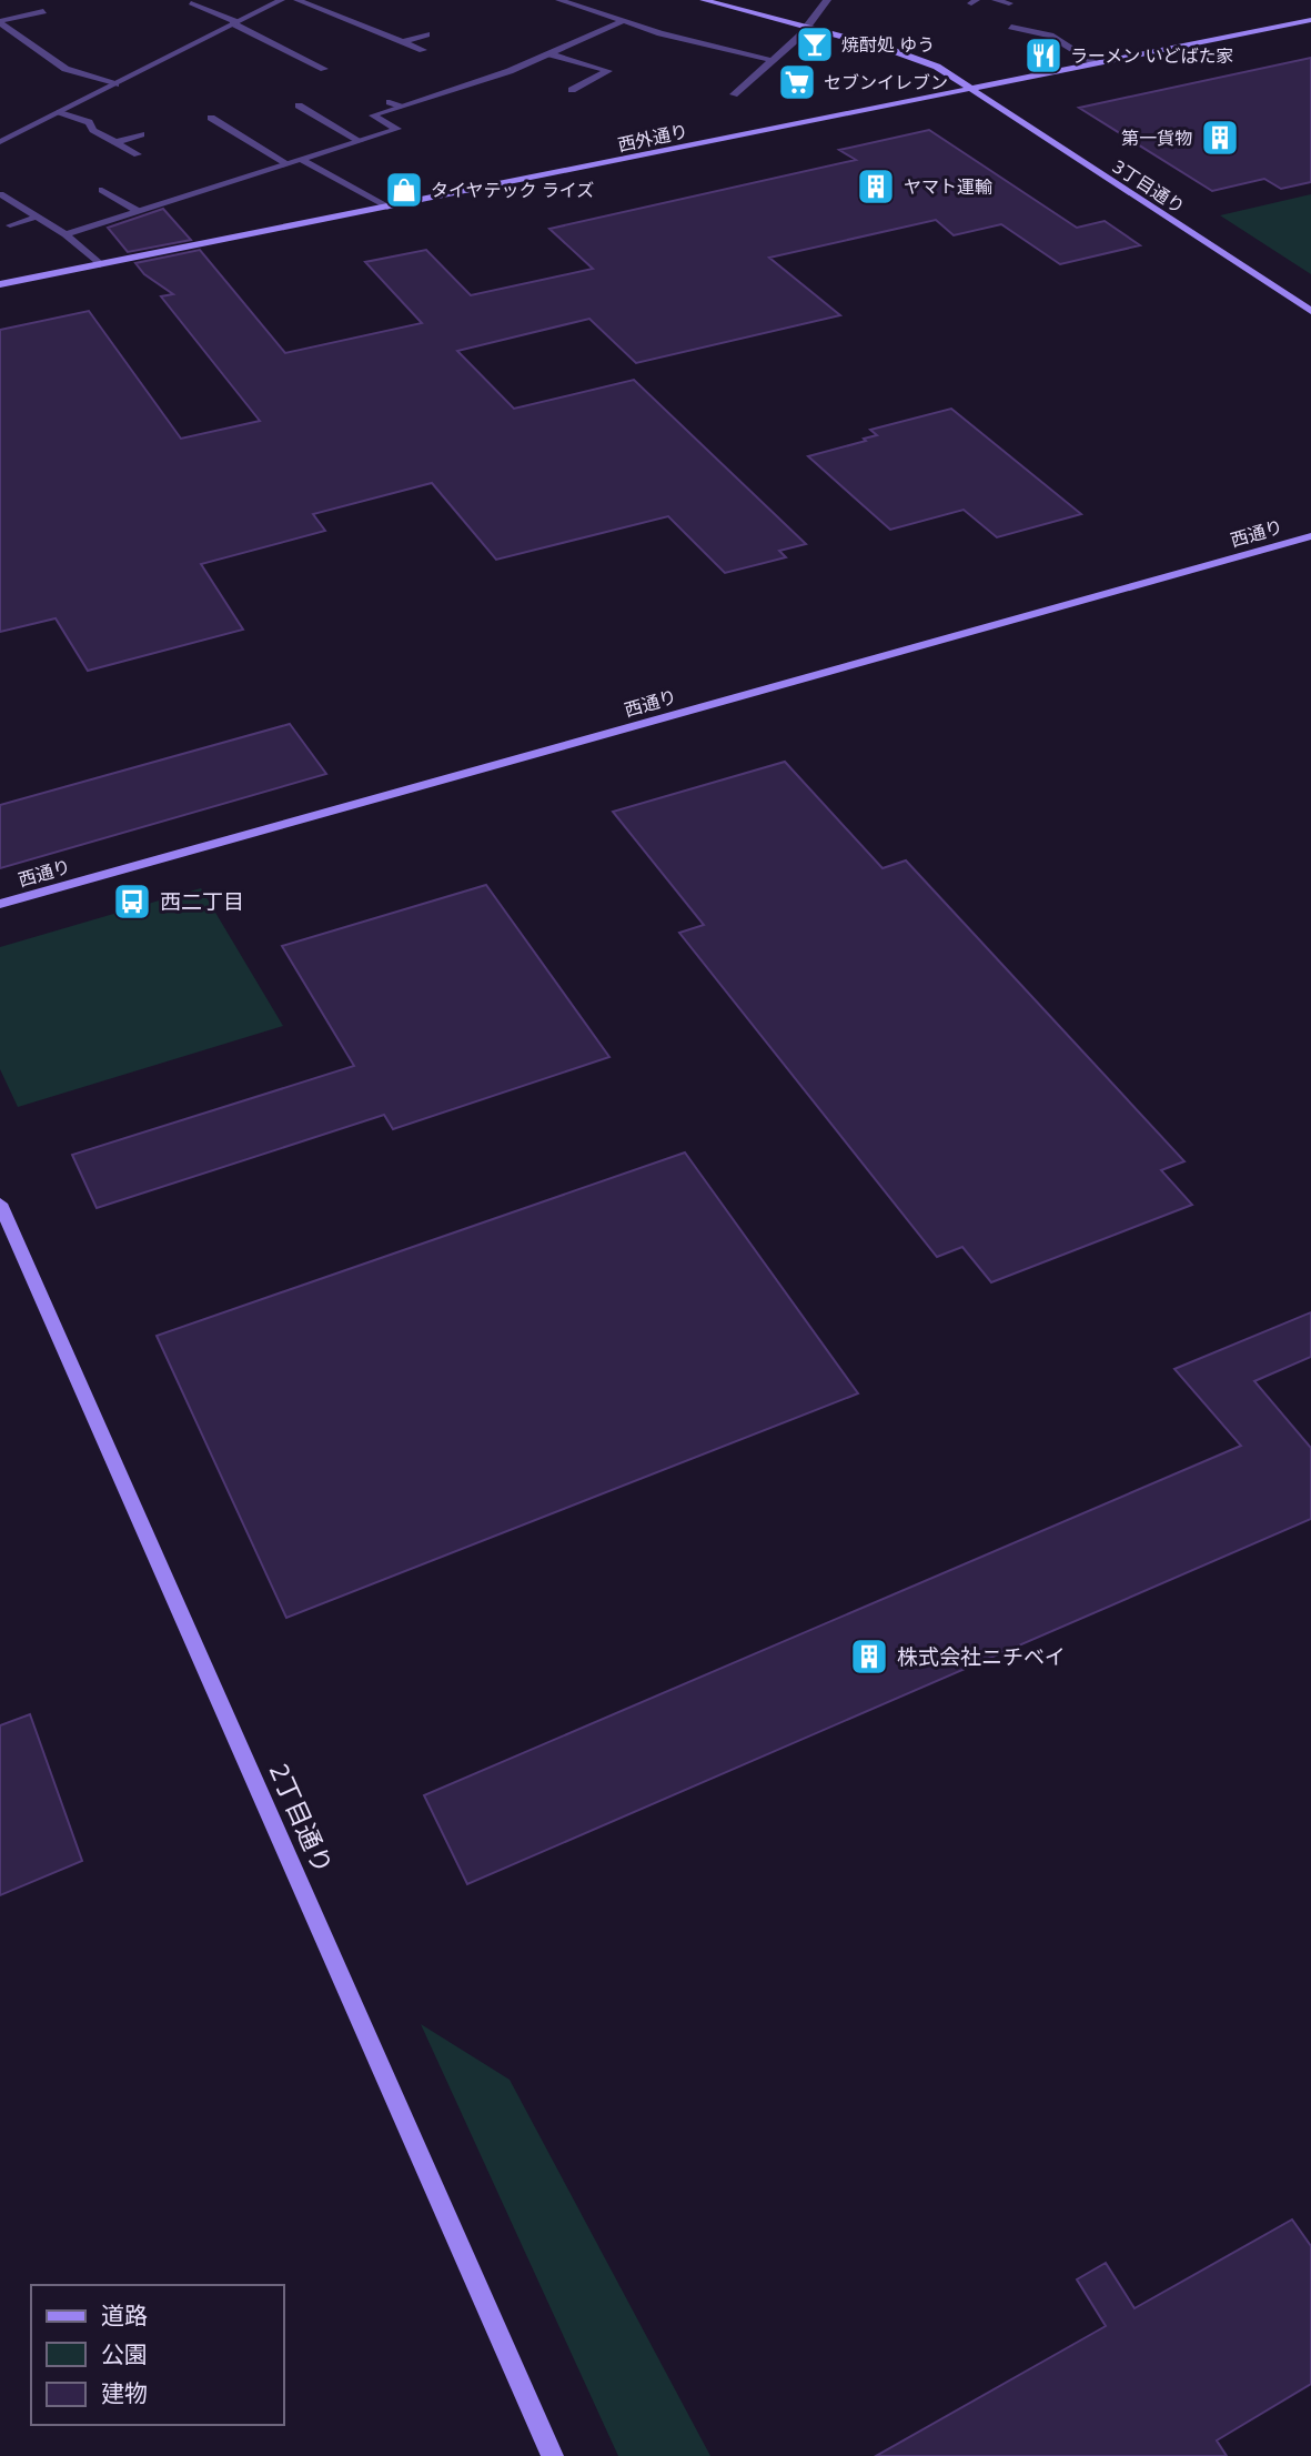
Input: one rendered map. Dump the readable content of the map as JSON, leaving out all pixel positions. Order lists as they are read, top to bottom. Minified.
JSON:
{"streets":{"street":["西外通り","3丁目通り","西通り","2丁目通り"]},"crossings":[["西外通り","3丁目通り"]],"places":{"bar":["焼酎処 ゆう"],"restaurant":["ラーメン いどばた家"],"supermarket":["セブンイレブン"],"building":["第一貨物","ヤマト運輸","株式会社ニチベイ"],"shop":["タイヤテック ライズ"],"bus stop":["西二丁目"]},"legend":["道路","公園","建物"]}
